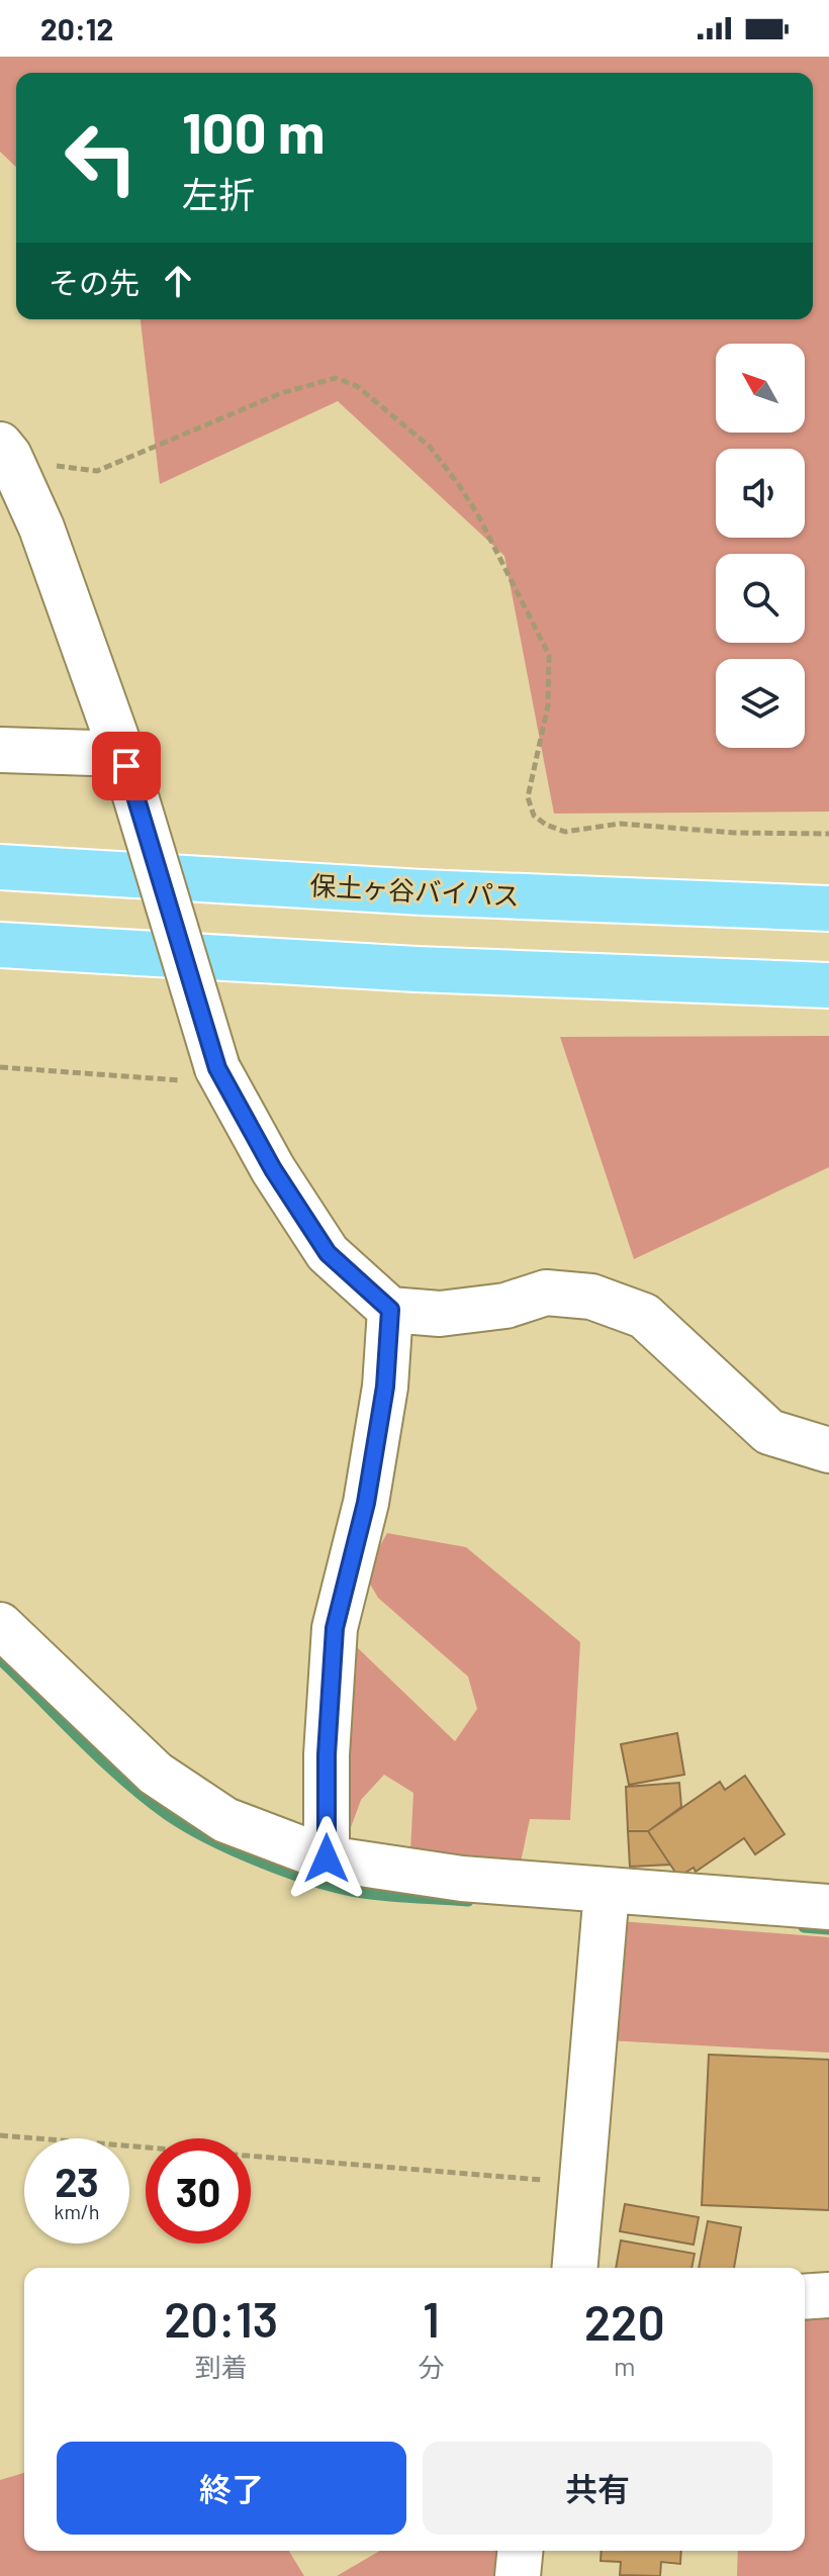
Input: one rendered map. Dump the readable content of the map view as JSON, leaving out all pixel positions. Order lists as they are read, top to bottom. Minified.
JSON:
{"streets":{"highway":["保土ヶ谷バイパス"]},"north":"top left","page":{"status":"20:12","turn":["100 m","左折"],"then":"その先","speed":"23 km/h","limit":"30","eta":["20:13","到着","1","分","220","m"],"buttons":["終了","共有"]}}
